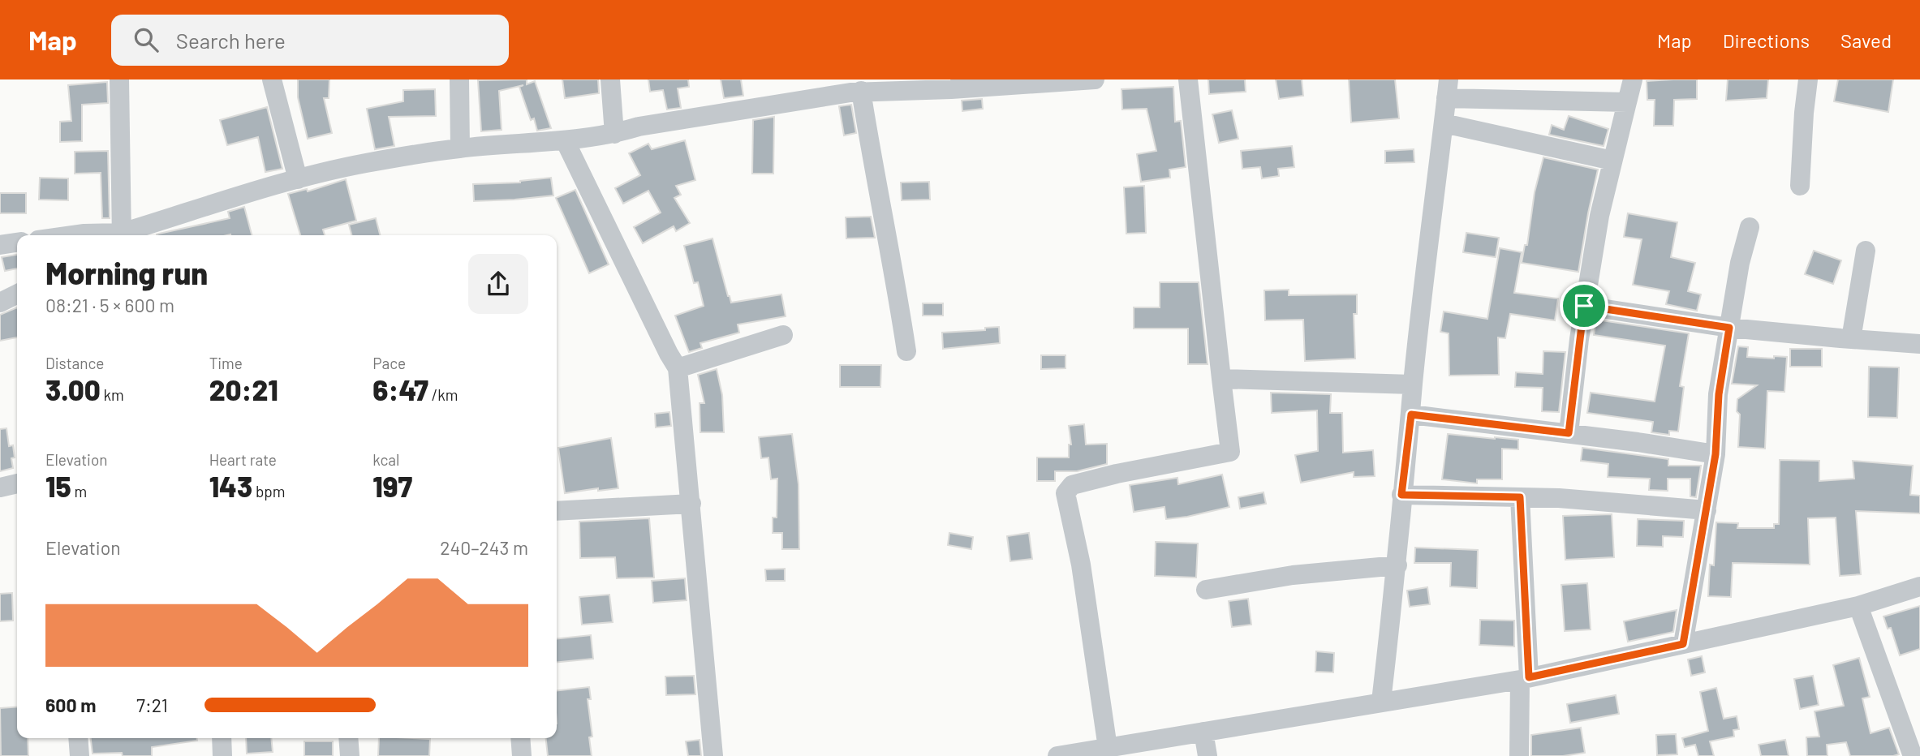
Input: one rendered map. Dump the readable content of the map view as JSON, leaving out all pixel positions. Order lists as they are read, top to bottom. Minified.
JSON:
{"page":{"header":"Map","search":"Search here","nav":["Map","Directions","Saved"],"heading":["Morning run","08:21 · 5 × 600 m"],"stats":[["Distance","3.00 km"],["Time","20:21"],["Pace","6:47 /km"],["Elevation","15 m"],["Heart rate","143 bpm"],["kcal","197"]],"chart":["Elevation","240–243 m"],"list":[{"name":"600 m","note":"7:21"}]}}
